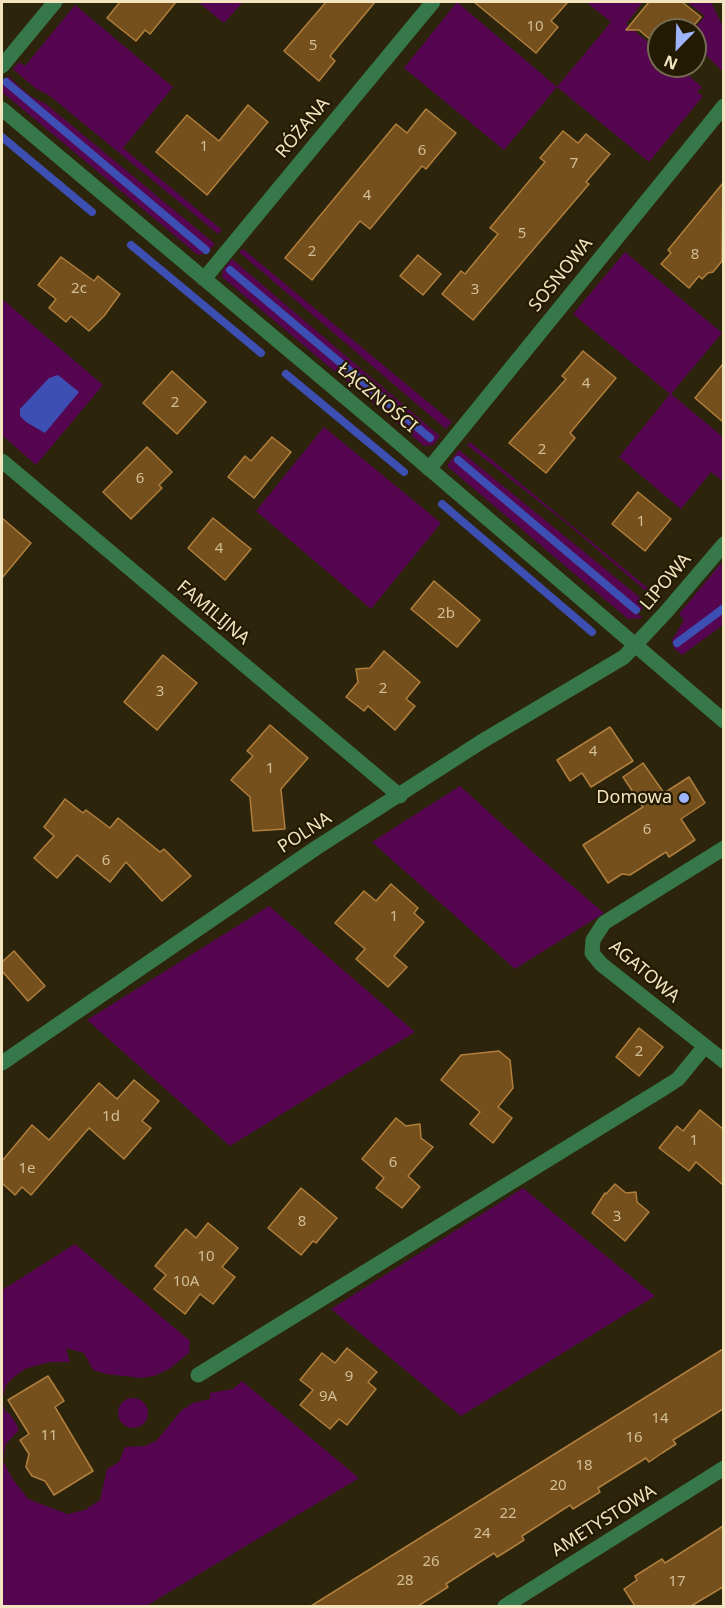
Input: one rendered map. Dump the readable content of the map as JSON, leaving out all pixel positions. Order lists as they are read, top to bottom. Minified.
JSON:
{"streets":{"street":["RÓŻANA","SOSNOWA","ŁĄCZNOŚCI","LIPOWA","FAMILIJNA","POLNA","AGATOWA","AMETYSTOWA"]},"crossings":[["RÓŻANA","ŁĄCZNOŚCI"],["SOSNOWA","ŁĄCZNOŚCI"],["ŁĄCZNOŚCI","LIPOWA"],["ŁĄCZNOŚCI","POLNA"],["LIPOWA","POLNA"],["FAMILIJNA","POLNA"]],"places":["Domowa"],"house_numbers":["10","5","1","6","7","4","5","2","8","2c","3","4","2","2","6","1","4","2b","2","3","4","1","6","6","1","2","1d","1","6","1e","3","8","10","10A","9","9A","14","11","16","18","20","22","24","26","28","17"],"north":"bottom left"}
